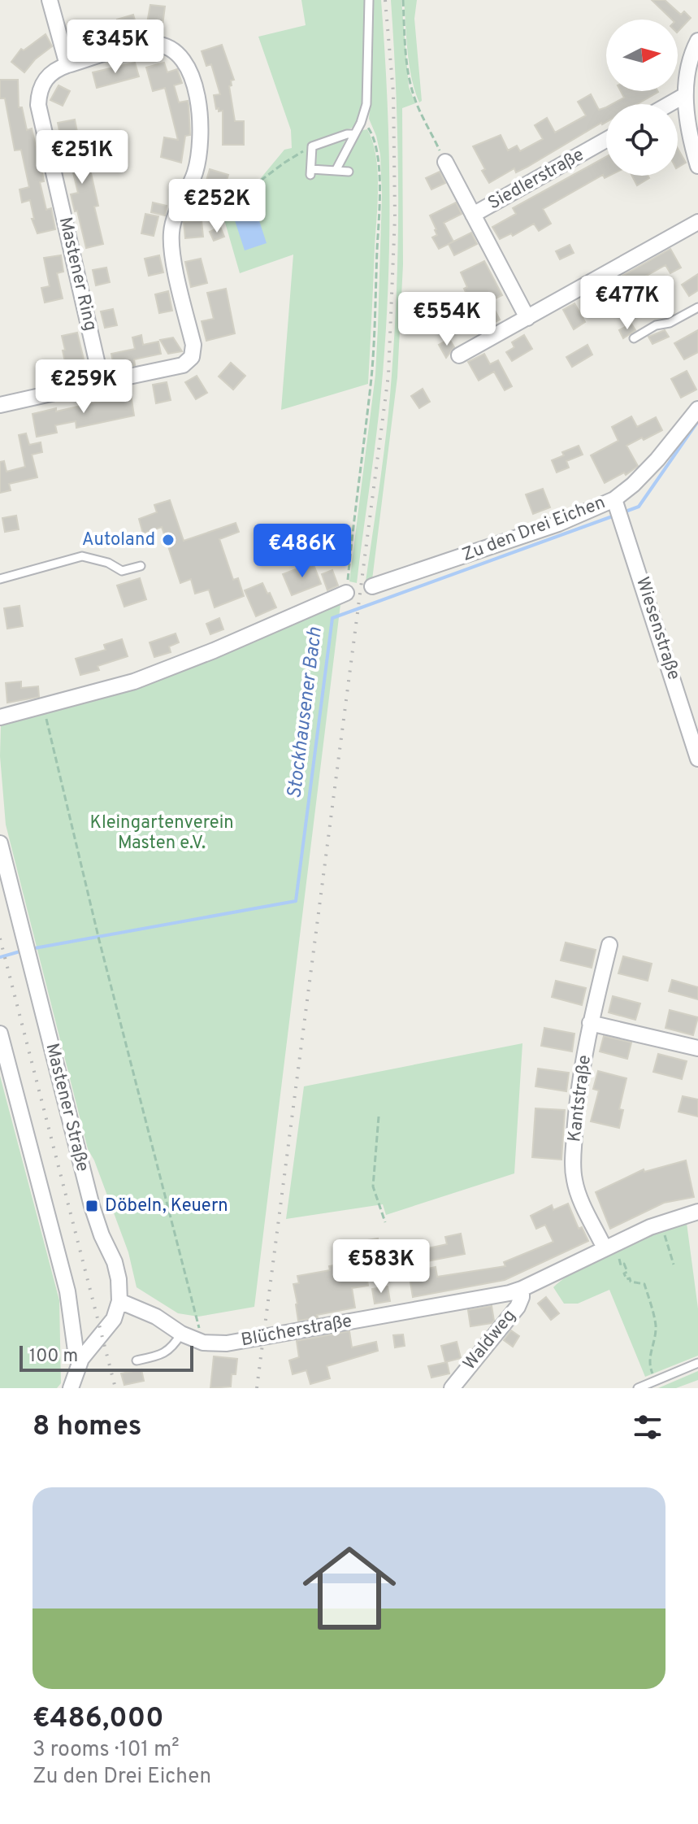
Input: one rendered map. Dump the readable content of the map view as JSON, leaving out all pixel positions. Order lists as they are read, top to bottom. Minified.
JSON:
{"streets":{"street":["Siedlerstraße","Mastener Ring","Zu den Drei Eichen","Wiesenstraße","Kantstraße","Mastener Straße","Blücherstraße","Waldweg"]},"crossings":[["Zu den Drei Eichen","Wiesenstraße"],["Kantstraße","Blücherstraße"],["Mastener Straße","Blücherstraße"],["Blücherstraße","Waldweg"]],"water":["Stockhausener Bach"],"parks":["Kleingartenverein Masten e.V."],"places":{"other":["Autoland"],"transit":["Döbeln, Keuern"]},"scale_bar":"100 m","north":"right","page":{"price":["€345K","€251K","€252K","€477K","€554K","€259K","€486K","€583K"],"scale":"100 m","heading":"8 homes","list":[{"name":"€486,000","note":"3 rooms · 101 m² · Zu den Drei Eichen"}]}}
